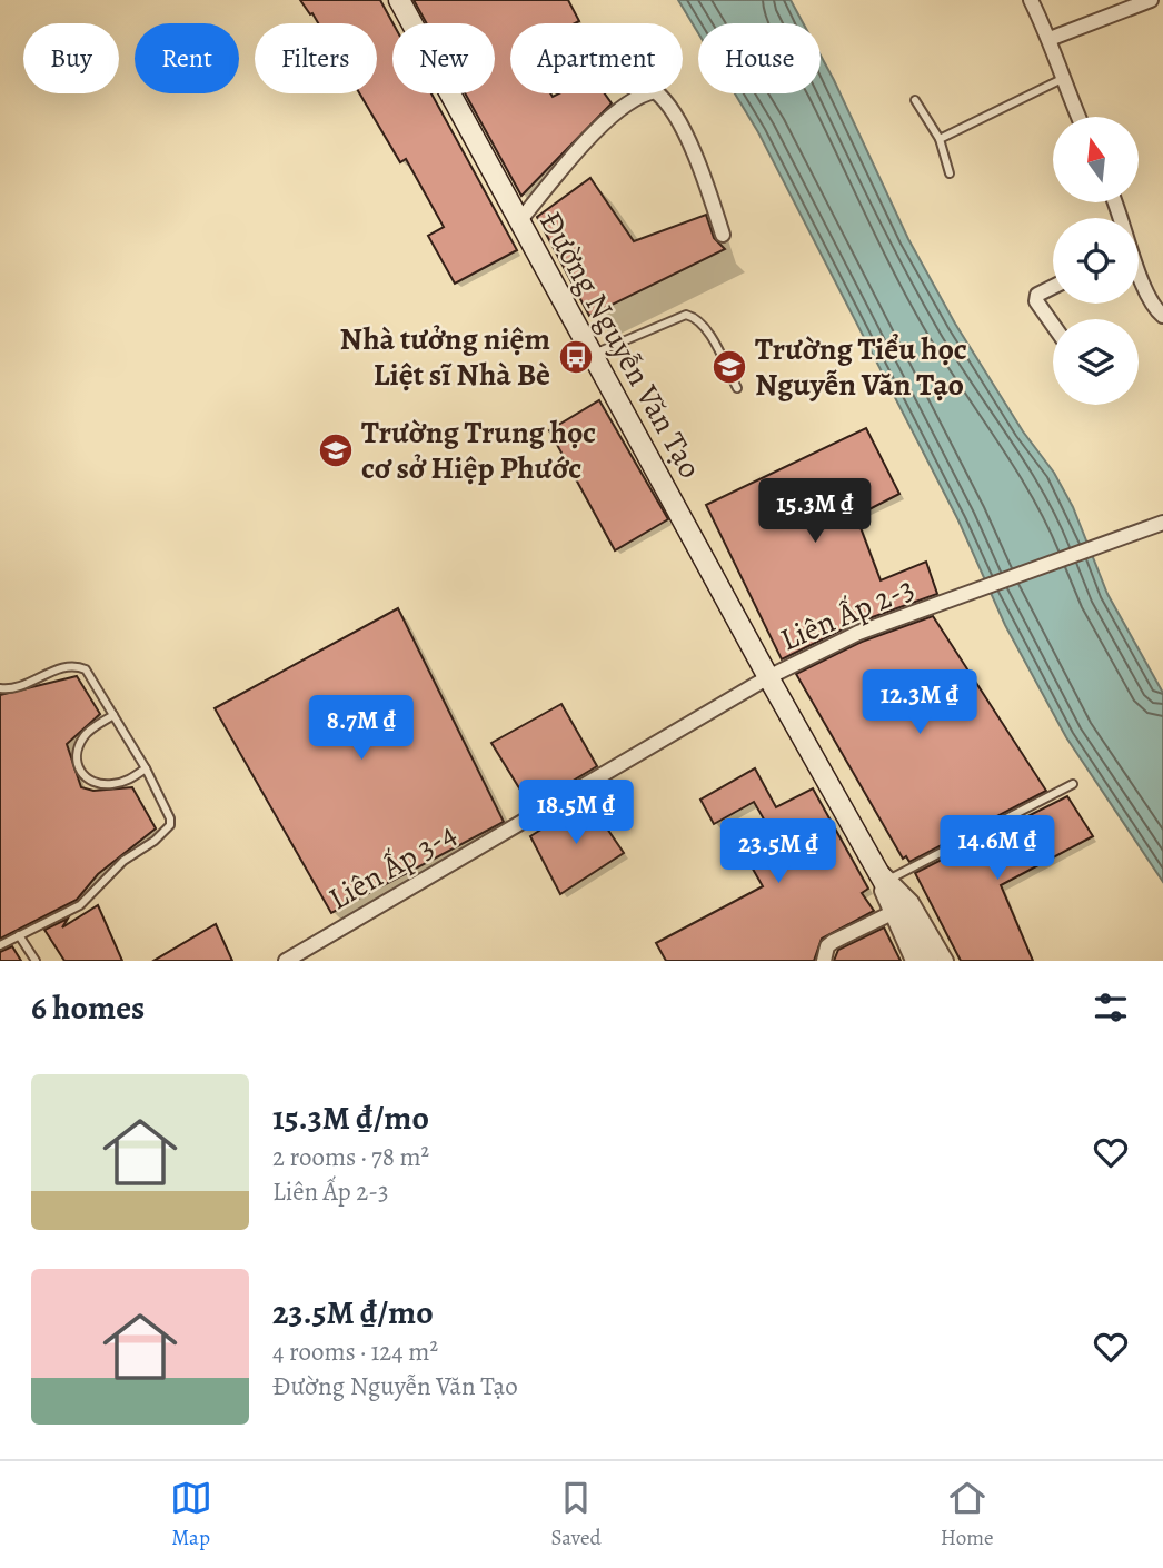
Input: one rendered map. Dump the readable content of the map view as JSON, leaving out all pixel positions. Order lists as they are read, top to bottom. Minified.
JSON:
{"streets":{"main road":["Đường Nguyễn Văn Tạo"],"street":["Liên Ấp 2-3","Liên Ấp 3-4"]},"crossings":[["Đường Nguyễn Văn Tạo","Liên Ấp 2-3"],["Đường Nguyễn Văn Tạo","Liên Ấp 3-4"],["Liên Ấp 2-3","Liên Ấp 3-4"]],"places":{"bus stop":["Nhà tưởng niệm Liệt sĩ Nhà Bè"],"school or university":["Trường Tiểu học Nguyễn Văn Tạo","Trường Trung học cơ sở Hiệp Phước"]},"north":"top","page":{"chip":["Buy","Rent","Filters","New","Apartment","House"],"price":["15.3M ₫","12.3M ₫","8.7M ₫","18.5M ₫","14.6M ₫","23.5M ₫"],"heading":"6 homes","list":[{"name":"15.3M ₫/mo","note":"2 rooms · 78 m² · Liên Ấp 2-3"},{"name":"23.5M ₫/mo","note":"4 rooms · 124 m² · Đường Nguyễn Văn Tạo"}],"tabs":["Map","Saved","Home"]}}
